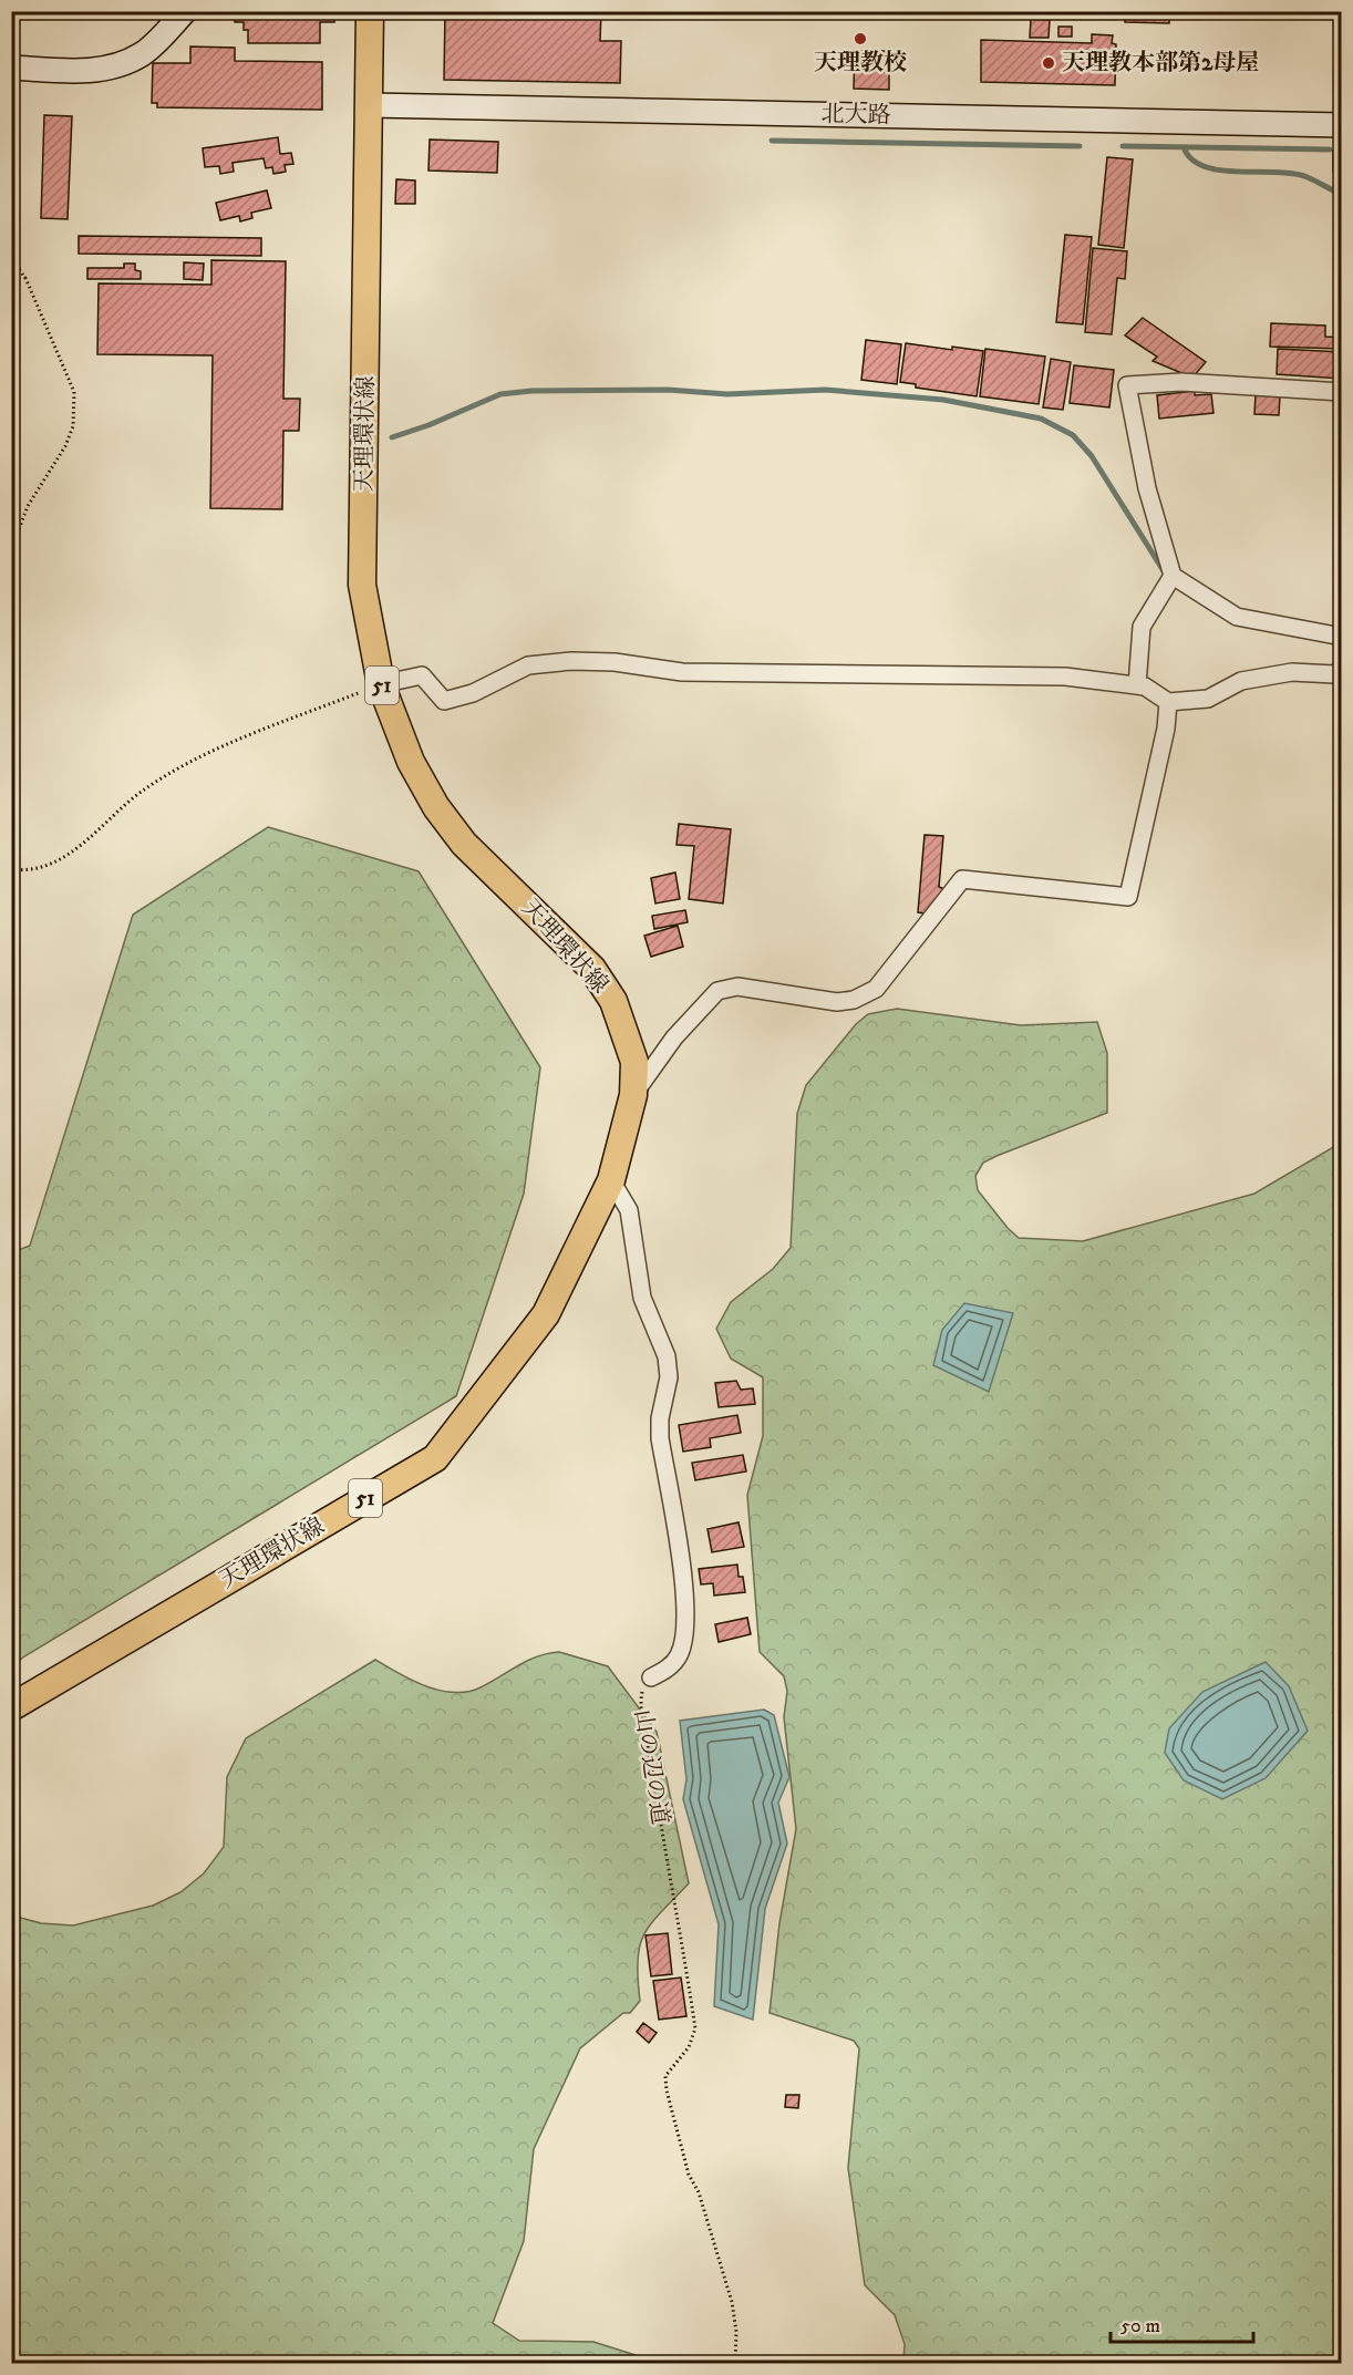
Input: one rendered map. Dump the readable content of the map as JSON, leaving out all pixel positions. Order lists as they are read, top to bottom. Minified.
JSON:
{"streets":{"main road":["天理環状線","51"],"street":["北大路","山の辺の道"]},"crossings":[["北大路","天理環状線"],["天理環状線","山の辺の道"]],"places":["天理教校","天理教本部第2母屋"],"scale_bar":"50 m"}
